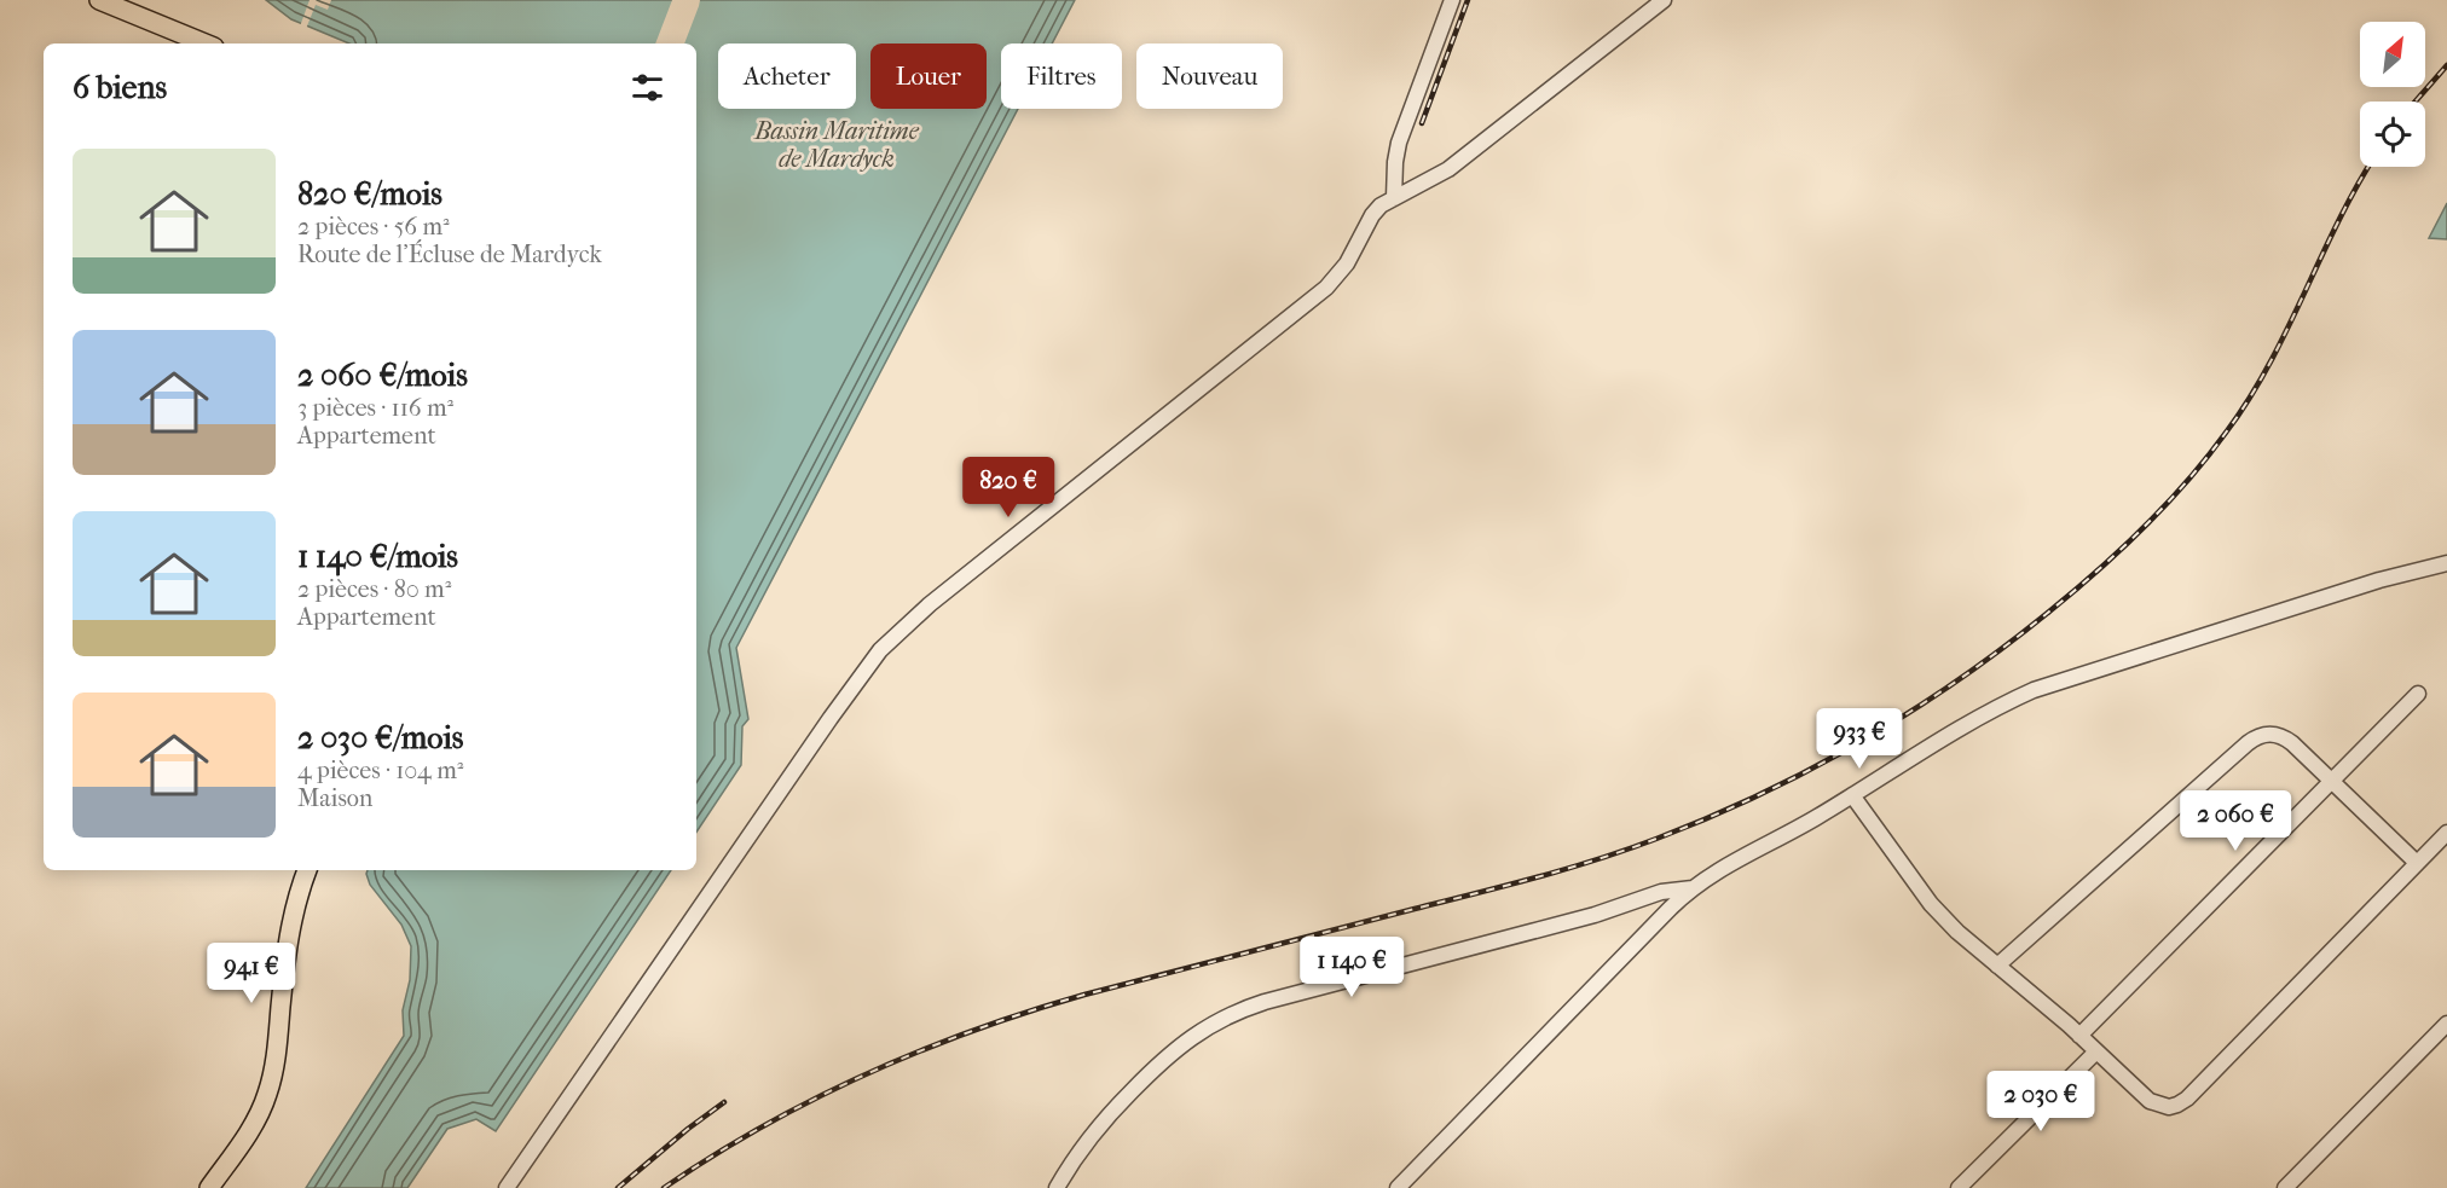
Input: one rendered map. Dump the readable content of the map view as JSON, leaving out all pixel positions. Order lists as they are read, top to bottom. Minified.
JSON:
{"water":["Bassin Maritime de Mardyck"],"north":"top right","page":{"chip":["Acheter","Louer","Filtres","Nouveau"],"heading":"6 biens","list":[{"name":"820 €/mois","note":"2 pièces · 56 m² · Route de l'Écluse de Mardyck"},{"name":"2 060 €/mois","note":"3 pièces · 116 m² · Appartement"},{"name":"1 140 €/mois","note":"2 pièces · 80 m² · Appartement"},{"name":"2 030 €/mois","note":"4 pièces · 104 m² · Maison"}],"price":["820 €","933 €","2 060 €","1 140 €","941 €","2 030 €"]}}
